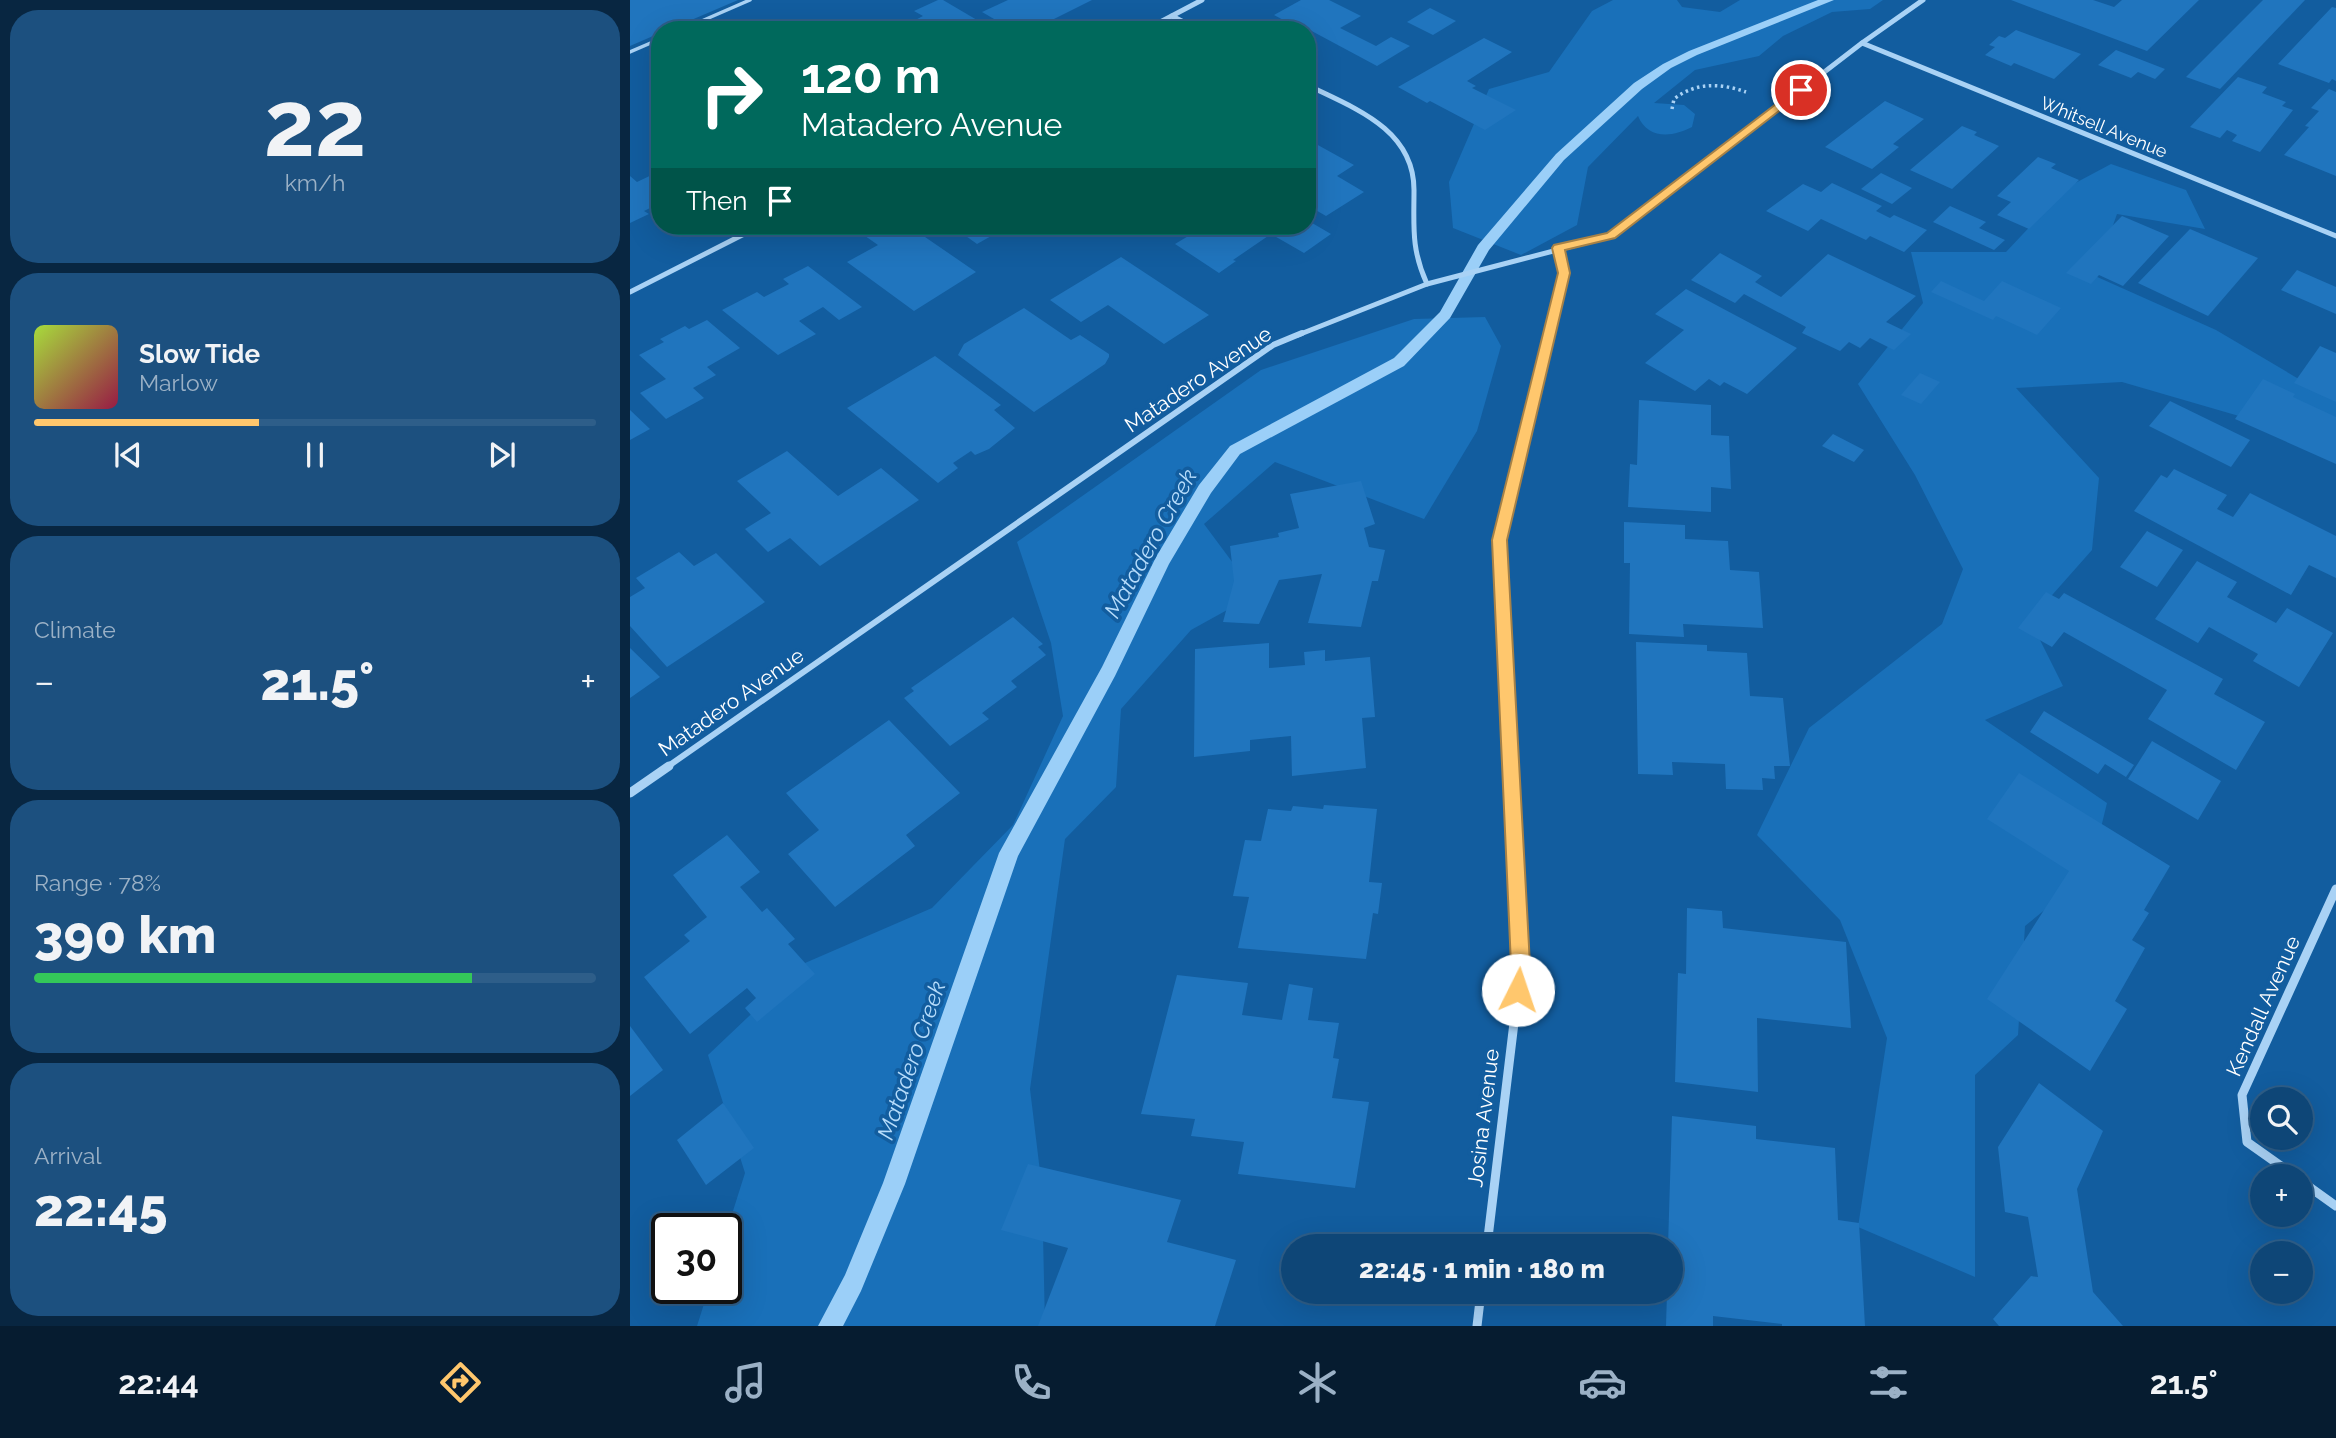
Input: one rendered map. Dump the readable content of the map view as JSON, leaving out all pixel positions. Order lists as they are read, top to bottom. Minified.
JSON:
{"streets":{"street":["Whitsell Avenue","Matadero Avenue","Kendall Avenue","Josina Avenue"]},"crossings":[["Whitsell Avenue","Matadero Avenue"],["Matadero Avenue","Josina Avenue"]],"water":["Matadero Creek"],"page":{"tile":[["22","km/h"],"Climate",["Range · 78%","390 km"],["Arrival","22:45"]],"turn":["120 m","Matadero Avenue"],"then":"Then","song":["Slow Tide","Marlow"],"heat":["−","21.5°","+"],"map_buttons":["+","−"],"limit":"30","trip":"22:45 · 1 min · 180 m","tabs":["22:44","21.5°"]}}
